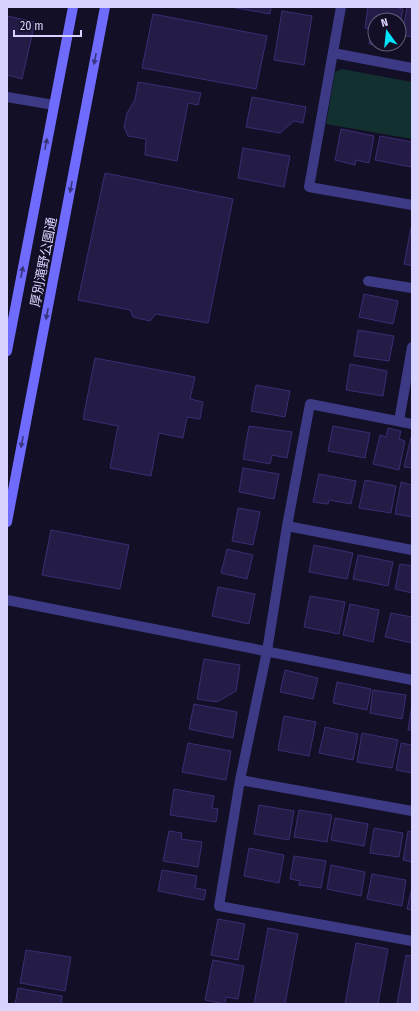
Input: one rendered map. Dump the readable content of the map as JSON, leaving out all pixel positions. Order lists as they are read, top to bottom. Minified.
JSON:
{"streets":{"main road":["厚別滝野公園通"]},"scale_bar":"20 m","north":"top"}
